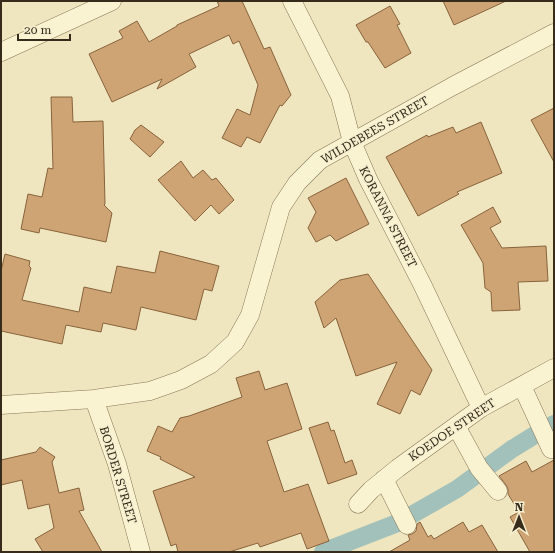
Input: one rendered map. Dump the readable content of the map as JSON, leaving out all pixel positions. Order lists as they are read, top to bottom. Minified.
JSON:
{"streets":{"street":["WILDEBEES STREET","KORANNA STREET","KOEDOE STREET","BORDER STREET"]},"crossings":[["WILDEBEES STREET","KORANNA STREET"],["WILDEBEES STREET","BORDER STREET"],["KORANNA STREET","KOEDOE STREET"]],"scale_bar":"20 m","north":"top"}
